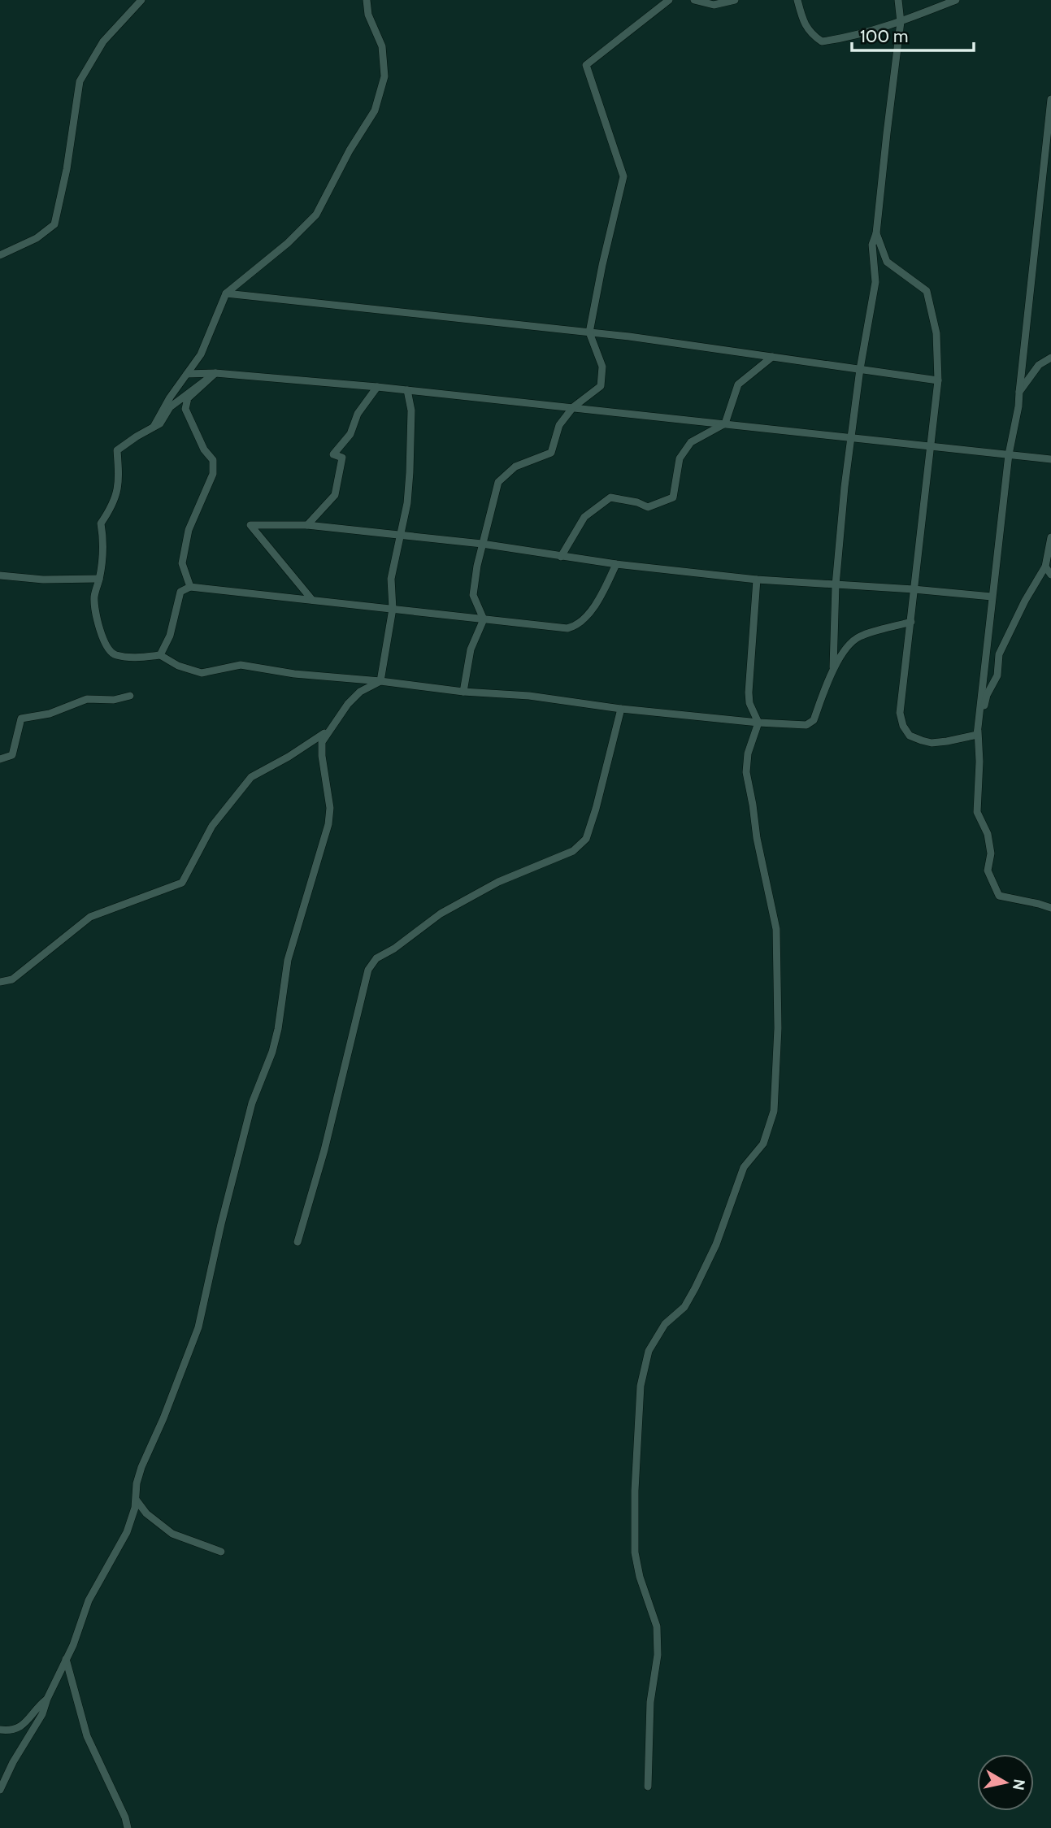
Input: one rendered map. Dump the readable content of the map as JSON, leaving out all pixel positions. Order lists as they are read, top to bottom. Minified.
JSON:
{"scale_bar":"100 m","north":"right"}
